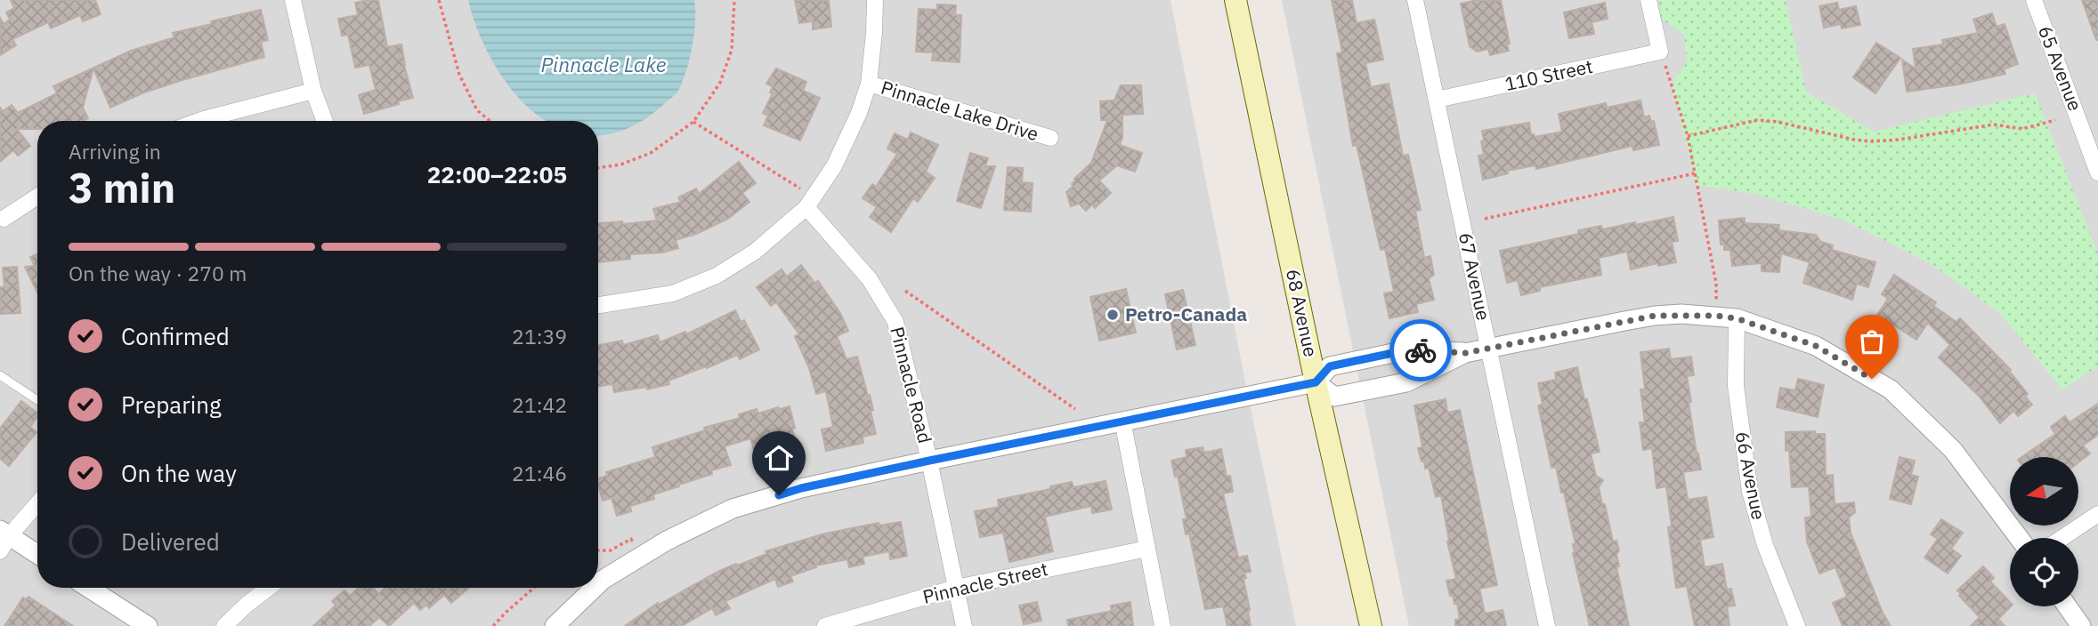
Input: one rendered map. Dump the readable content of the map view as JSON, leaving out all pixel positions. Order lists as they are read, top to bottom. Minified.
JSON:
{"streets":{"main road":["68 Avenue"],"street":["65 Avenue","110 Street","Pinnacle Lake Drive","67 Avenue","Pinnacle Road","66 Avenue","Pinnacle Street"]},"crossings":[["110 Street","67 Avenue"],["Pinnacle Lake Drive","Pinnacle Road"],["Pinnacle Road","Pinnacle Street"]],"water":["Pinnacle Lake"],"places":["Petro-Canada"],"north":"left","page":{"heading":["3 min","Arriving in","22:00–22:05"],"bar":"On the way · 270 m","list":[["Confirmed","21:39"],["Preparing","21:42"],["On the way","21:46"],"Delivered"]}}
